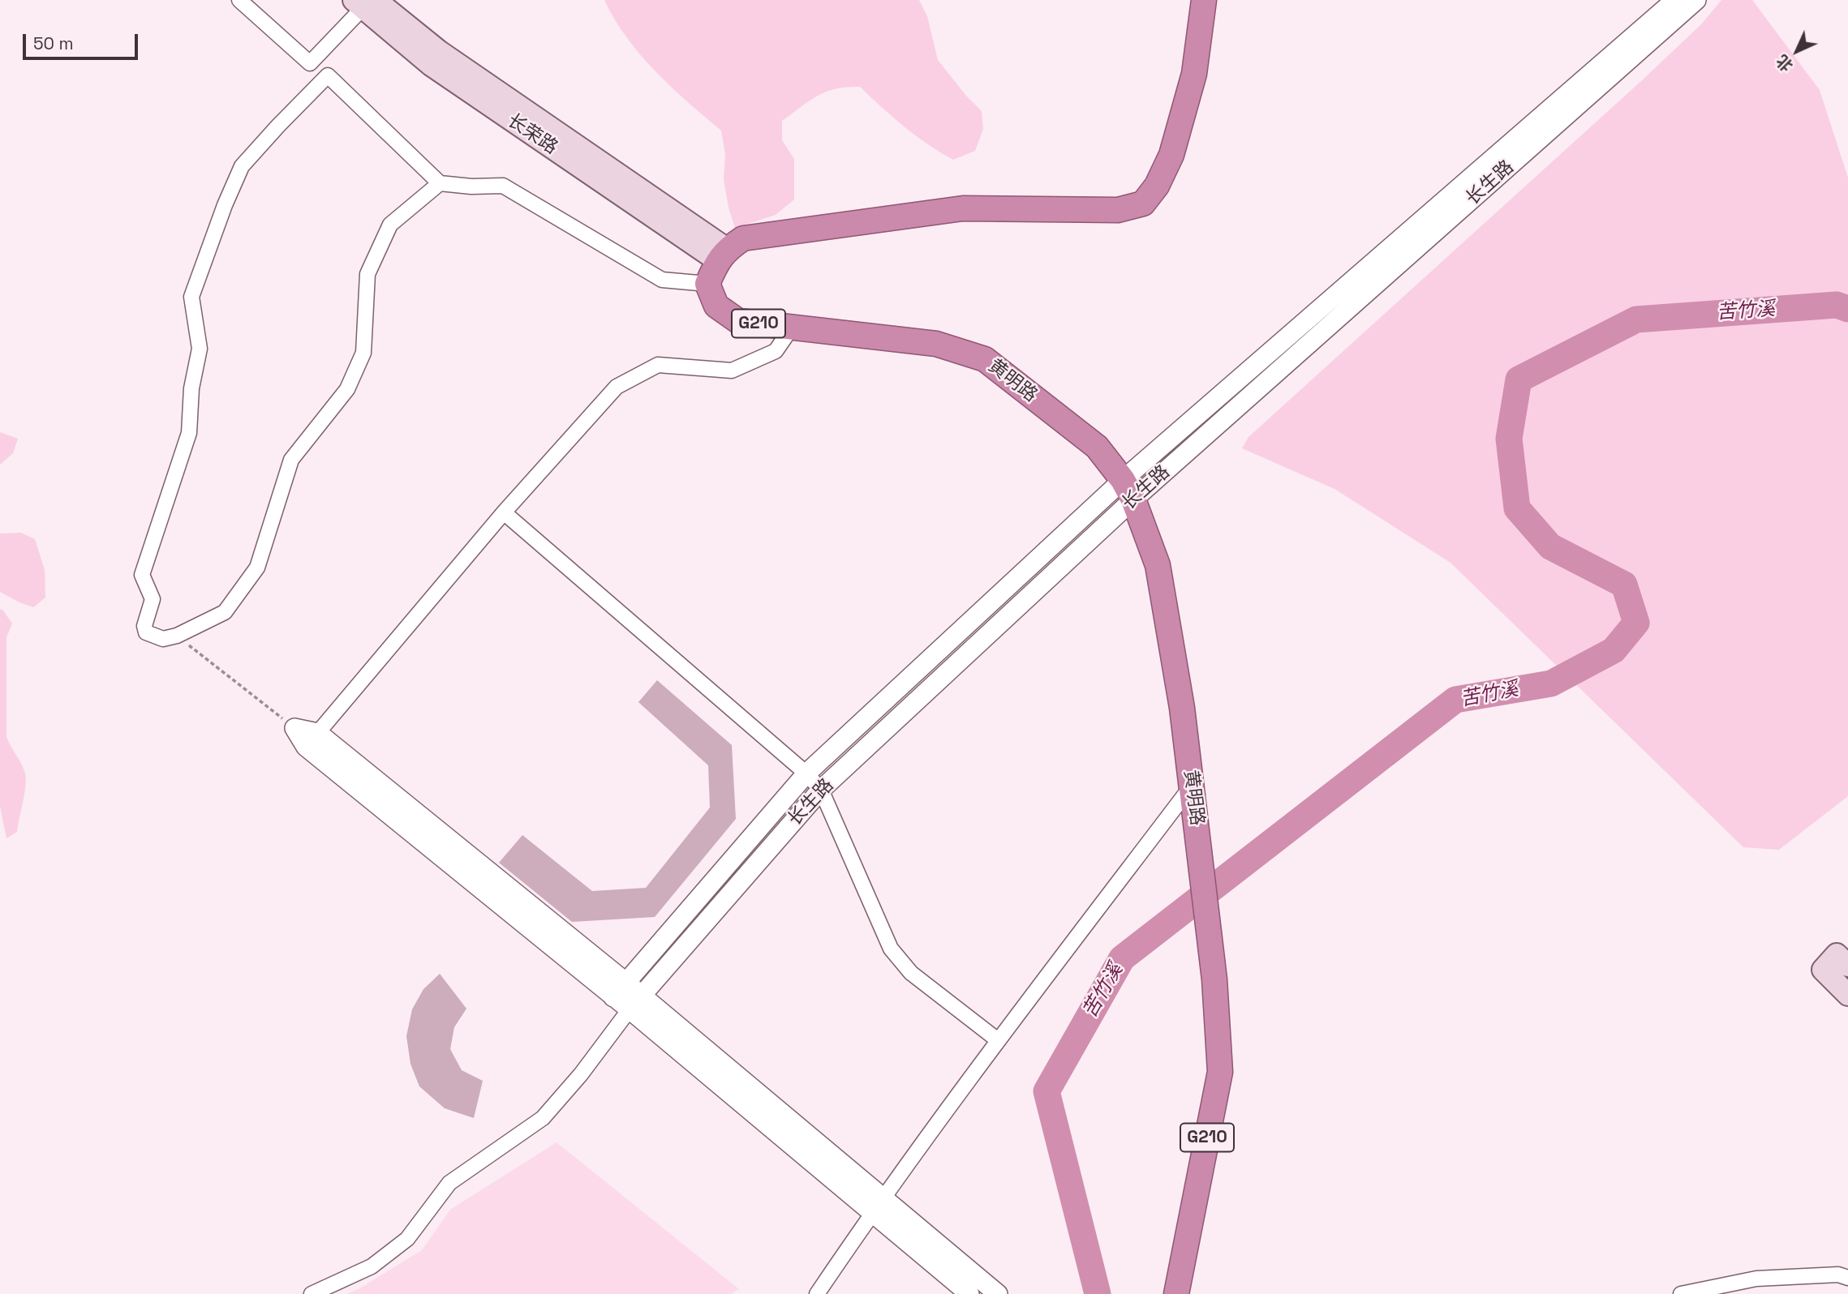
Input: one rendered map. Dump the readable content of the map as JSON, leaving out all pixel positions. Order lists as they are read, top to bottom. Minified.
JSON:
{"streets":{"highway":["G210","黄明路"],"main road":["长荣路"],"street":["长生路"]},"crossings":[["长生路","黄明路"]],"water":["苦竹溪"],"scale_bar":"50 m","north":"bottom left"}
